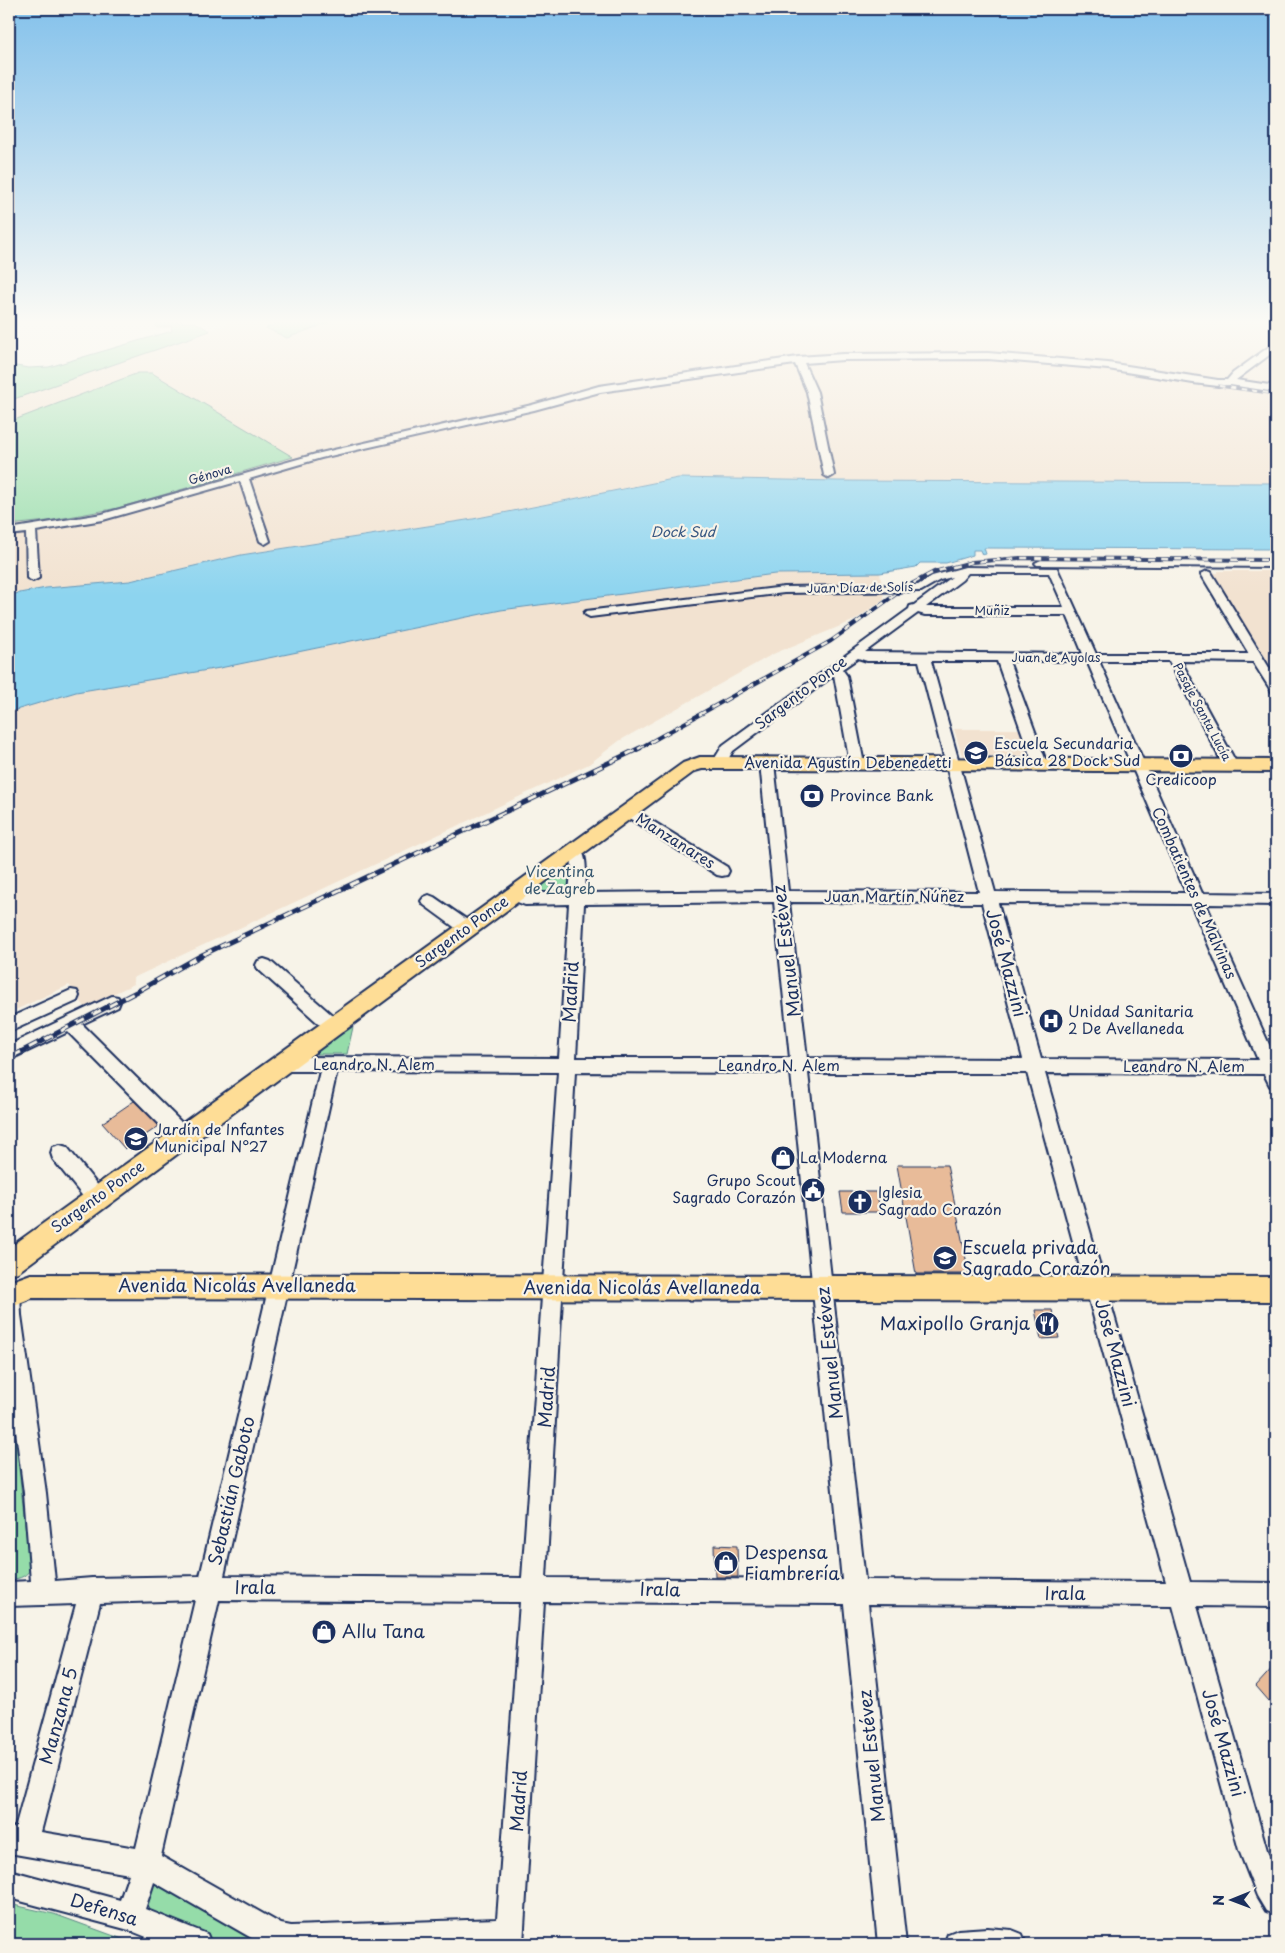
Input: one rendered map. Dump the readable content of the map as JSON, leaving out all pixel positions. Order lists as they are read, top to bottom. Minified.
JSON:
{"streets":{"main road":["Sargento Ponce","Avenida Agustín Debenedetti","Avenida Nicolás Avellaneda"],"street":["Génova","Juan Díaz de Solís","Muñiz","Juan de Ayolas","Pasaje Santa Lucía","Manzanares","Combatientes de Malvinas","Juan Martín Núñez","Manuel Estévez","José Mazzini","Madrid","Leandro N. Alem","Sebastián Gaboto","Irala","Manzana 5","Defensa"]},"crossings":[["Juan Díaz de Solís","Sargento Ponce"],["Juan Díaz de Solís","Combatientes de Malvinas"],["Muñiz","Sargento Ponce"],["Muñiz","Combatientes de Malvinas"],["Juan de Ayolas","Sargento Ponce"],["Juan de Ayolas","Pasaje Santa Lucía"],["Juan de Ayolas","Combatientes de Malvinas"],["Juan de Ayolas","José Mazzini"],["Sargento Ponce","Avenida Agustín Debenedetti"],["Sargento Ponce","Manzanares"],["Sargento Ponce","Combatientes de Malvinas"],["Sargento Ponce","Juan Martín Núñez"],["Sargento Ponce","Madrid"],["Sargento Ponce","Leandro N. Alem"],["Pasaje Santa Lucía","Avenida Agustín Debenedetti"],["Avenida Agustín Debenedetti","Combatientes de Malvinas"],["Avenida Agustín Debenedetti","Manuel Estévez"],["Avenida Agustín Debenedetti","José Mazzini"],["Combatientes de Malvinas","Juan Martín Núñez"],["Combatientes de Malvinas","Leandro N. Alem"],["Juan Martín Núñez","Manuel Estévez"],["Juan Martín Núñez","José Mazzini"],["Juan Martín Núñez","Madrid"],["Manuel Estévez","Leandro N. Alem"],["Manuel Estévez","Avenida Nicolás Avellaneda"],["Manuel Estévez","Irala"],["José Mazzini","Leandro N. Alem"],["José Mazzini","Avenida Nicolás Avellaneda"],["José Mazzini","Irala"],["Madrid","Leandro N. Alem"],["Madrid","Avenida Nicolás Avellaneda"],["Madrid","Irala"],["Leandro N. Alem","Sebastián Gaboto"],["Avenida Nicolás Avellaneda","Sebastián Gaboto"],["Sebastián Gaboto","Irala"],["Sebastián Gaboto","Defensa"],["Irala","Manzana 5"]],"water":["Dock Sud"],"parks":["Vicentina de Zagreb"],"places":{"school or university":["Escuela Secundaria Básica 28 Dock Sud","Jardín de Infantes Municipal N°27","Escuela privada Sagrado Corazón"],"bank":["Credicoop","Province Bank"],"hospital":["Unidad Sanitaria 2 De Avellaneda"],"shop":["La Moderna","Despensa Fiambrería","Allu Tana"],"public building":["Grupo Scout Sagrado Corazón"],"church":["Iglesia Sagrado Corazón"],"restaurant":["Maxipollo Granja"]},"north":"left"}
